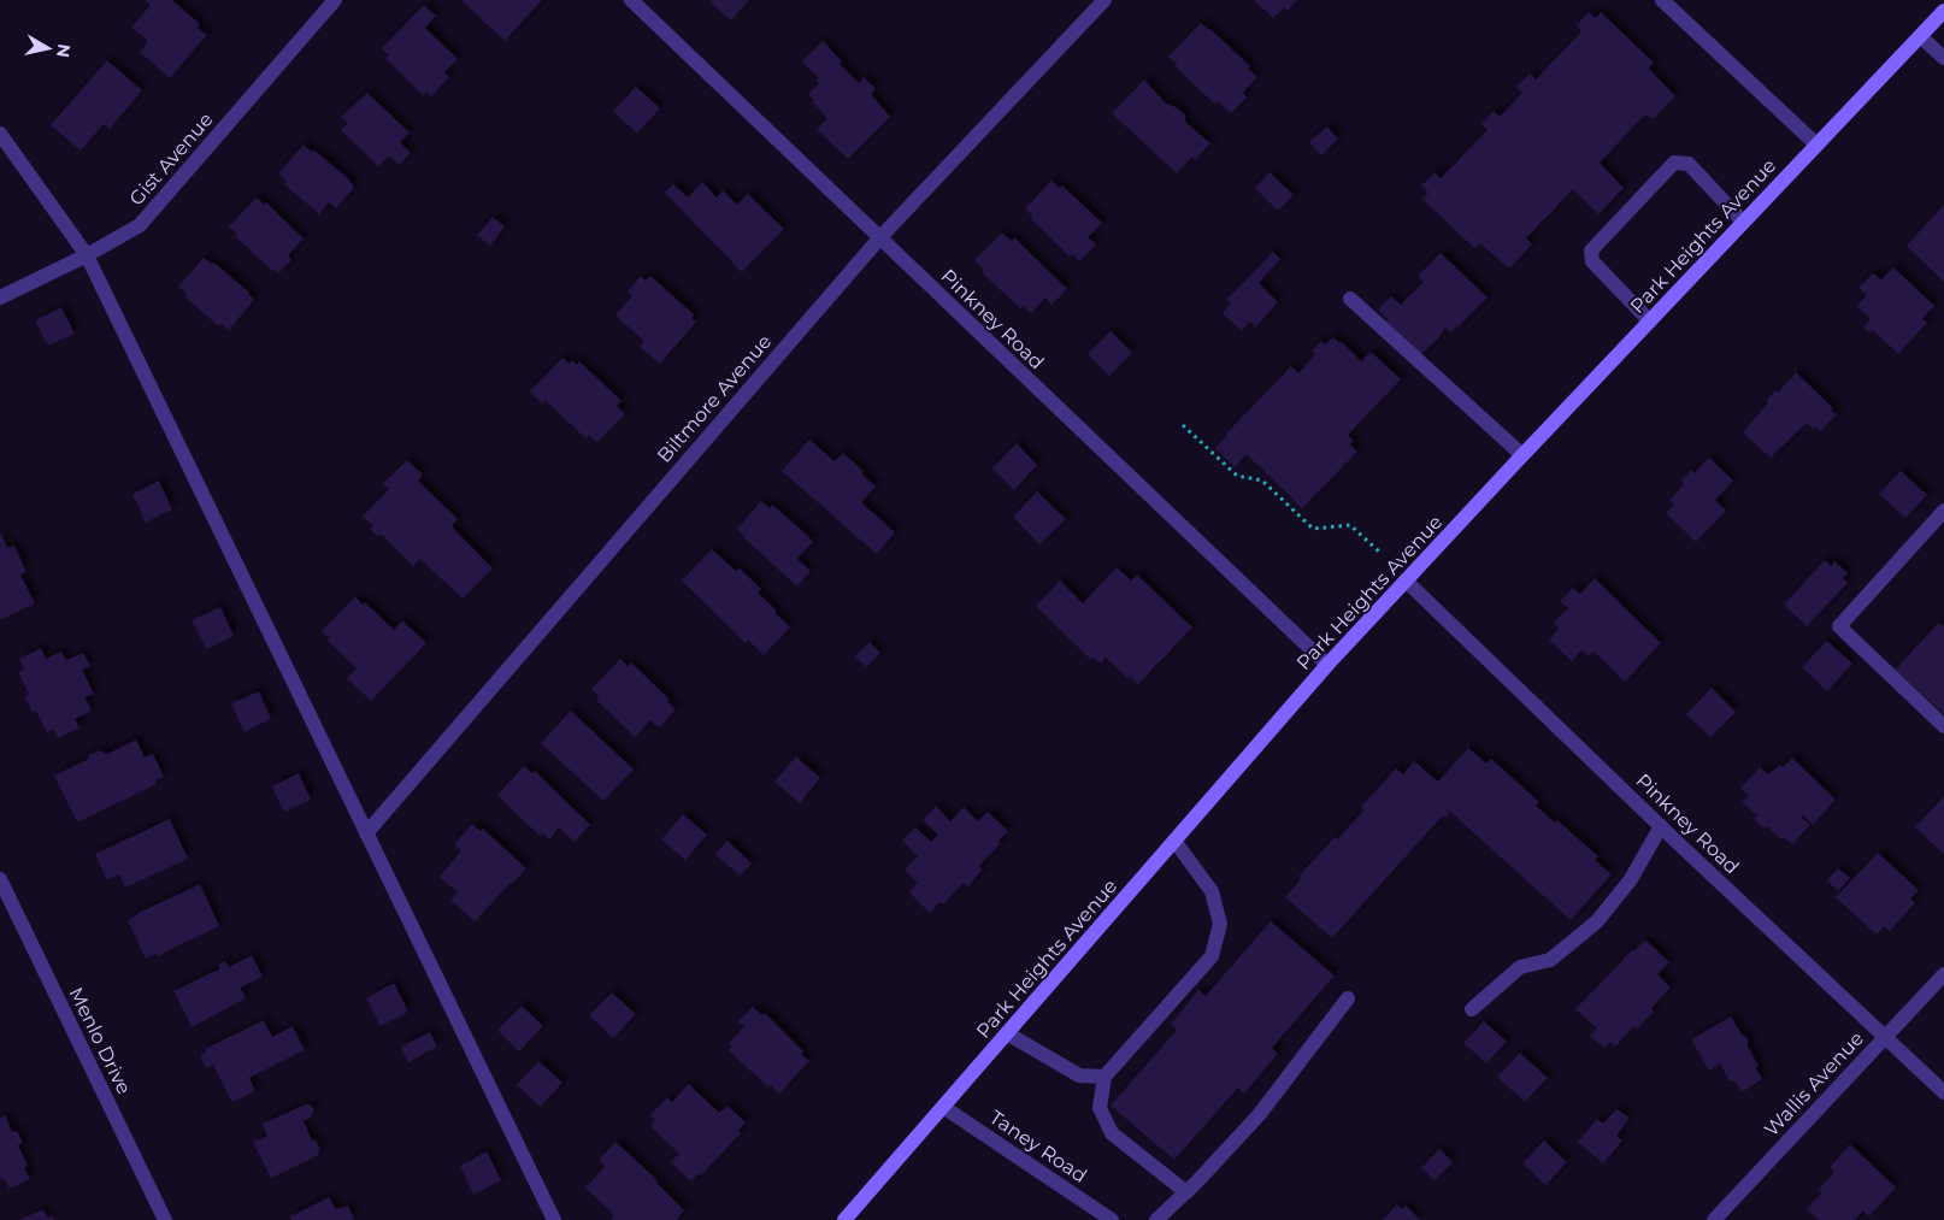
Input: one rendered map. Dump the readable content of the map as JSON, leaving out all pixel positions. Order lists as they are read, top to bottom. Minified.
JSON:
{"streets":{"main road":["Park Heights Avenue"],"street":["Gist Avenue","Pinkney Road","Biltmore Avenue","Menlo Drive","Wallis Avenue","Taney Road"]},"crossings":[["Park Heights Avenue","Pinkney Road"],["Park Heights Avenue","Taney Road"],["Pinkney Road","Biltmore Avenue"],["Pinkney Road","Wallis Avenue"]],"north":"right"}
